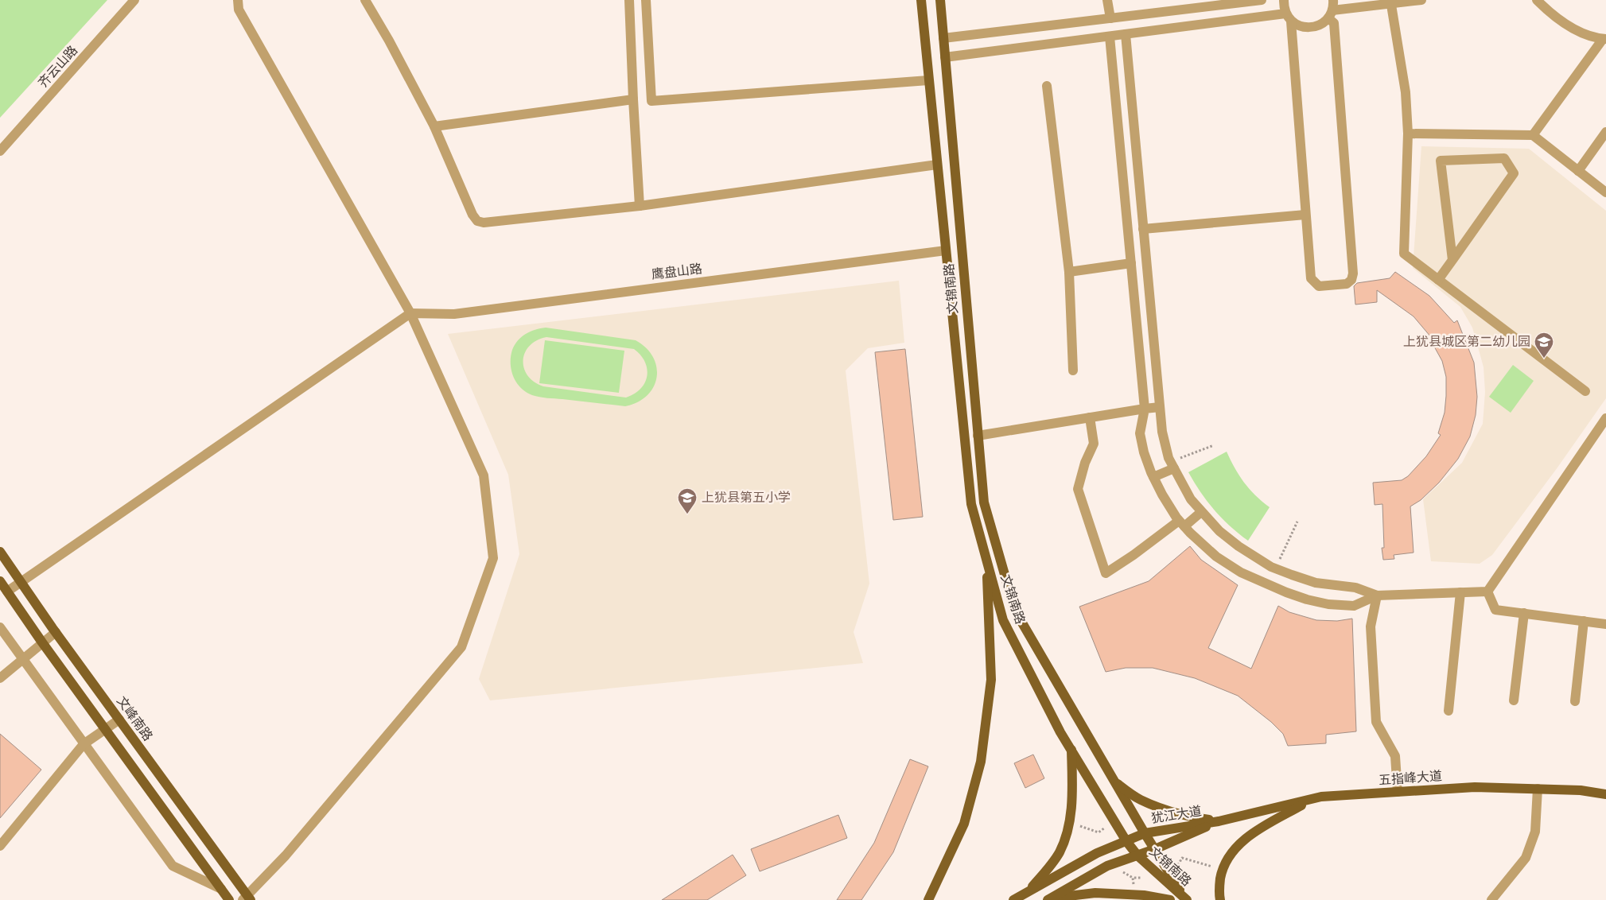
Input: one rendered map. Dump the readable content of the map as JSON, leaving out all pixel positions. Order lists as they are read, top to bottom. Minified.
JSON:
{"streets":{"main road":["文锦南路","文峰南路","五指峰大道","犹江大道"],"street":["齐云山路","鹰盘山路"]},"crossings":[["鹰盘山路","文锦南路"],["文锦南路","犹江大道"],["五指峰大道","犹江大道"]],"places":{"school or university":["上犹县城区第二幼儿园","上犹县第五小学"]}}
